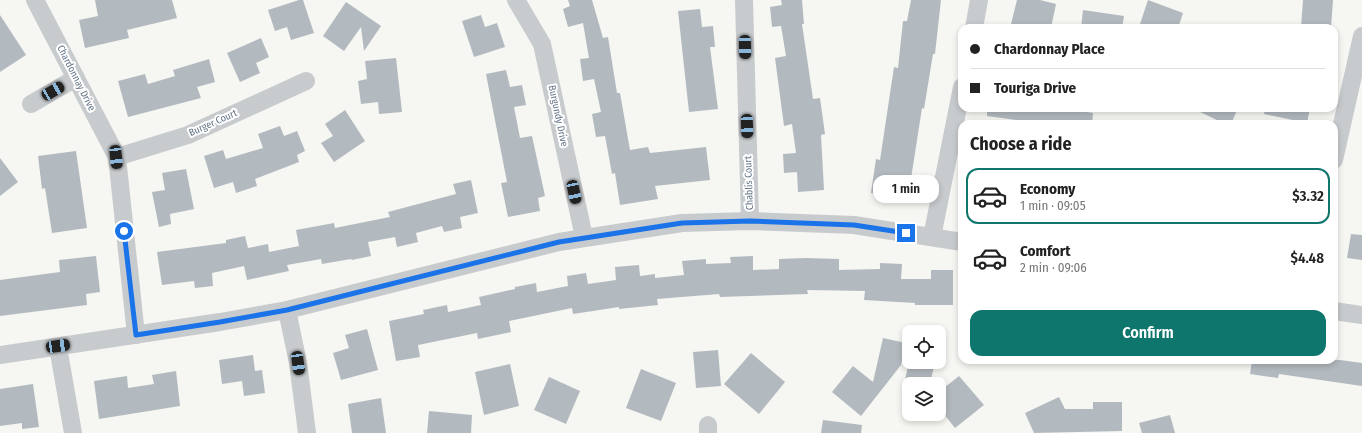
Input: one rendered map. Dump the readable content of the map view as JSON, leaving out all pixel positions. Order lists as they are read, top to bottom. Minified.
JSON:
{"streets":{"street":["Chardonnay Drive","Burgundy Drive","Burger Court","Chablis Court"]},"crossings":[["Chardonnay Drive","Burger Court"]],"page":{"banner":["Chardonnay Place","Touriga Drive"],"heading":"Choose a ride","list":[{"name":"Economy","note":"1 min · 09:05","value":"$3.32"},{"name":"Comfort","note":"2 min · 09:06","value":"$4.48"}],"bubble":"1 min","buttons":"Confirm"}}
